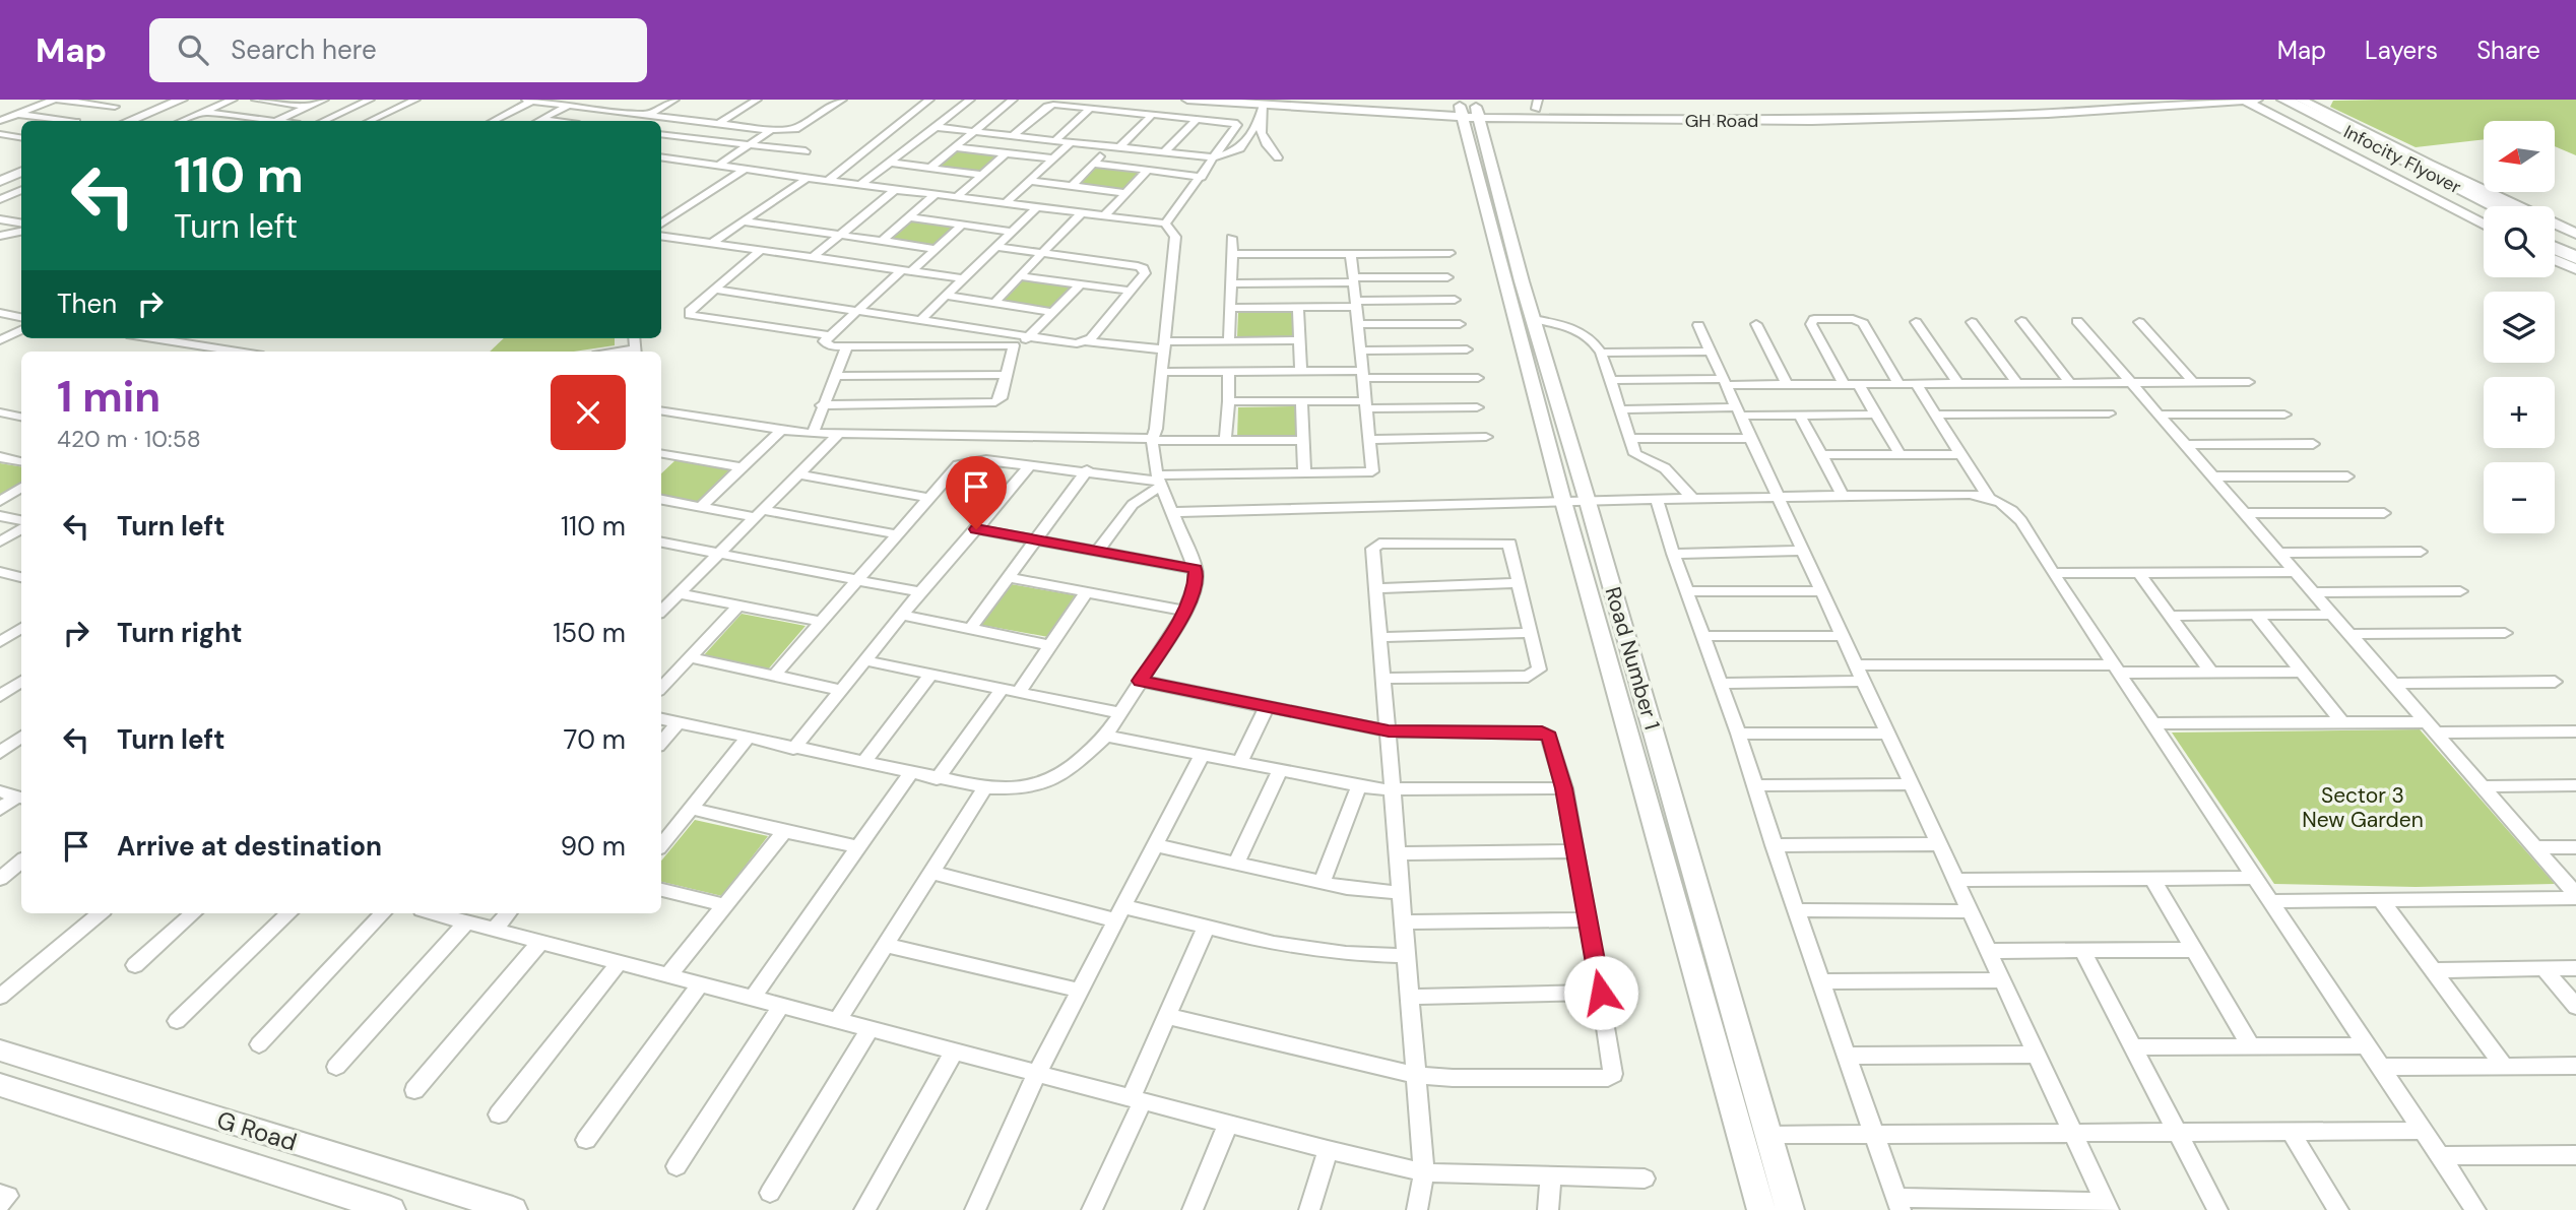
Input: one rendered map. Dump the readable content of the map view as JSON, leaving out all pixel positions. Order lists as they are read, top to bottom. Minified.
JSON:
{"streets":{"highway":["Infocity Flyover"],"street":["GH Road","Road Number 1","G Road"]},"crossings":[["GH Road","Road Number 1"]],"parks":["Sector 3 New Garden"],"north":"left","page":{"header":"Map","search":"Search here","nav":["Map","Layers","Share"],"map_buttons":["+","−"],"turn":["110 m","Turn left"],"then":"Then","heading":["1 min","420 m · 10:58"],"list":[{"name":"Turn left","value":"110 m"},{"name":"Turn right","value":"150 m"},{"name":"Turn left","value":"70 m"},{"name":"Arrive at destination","value":"90 m"}]}}
